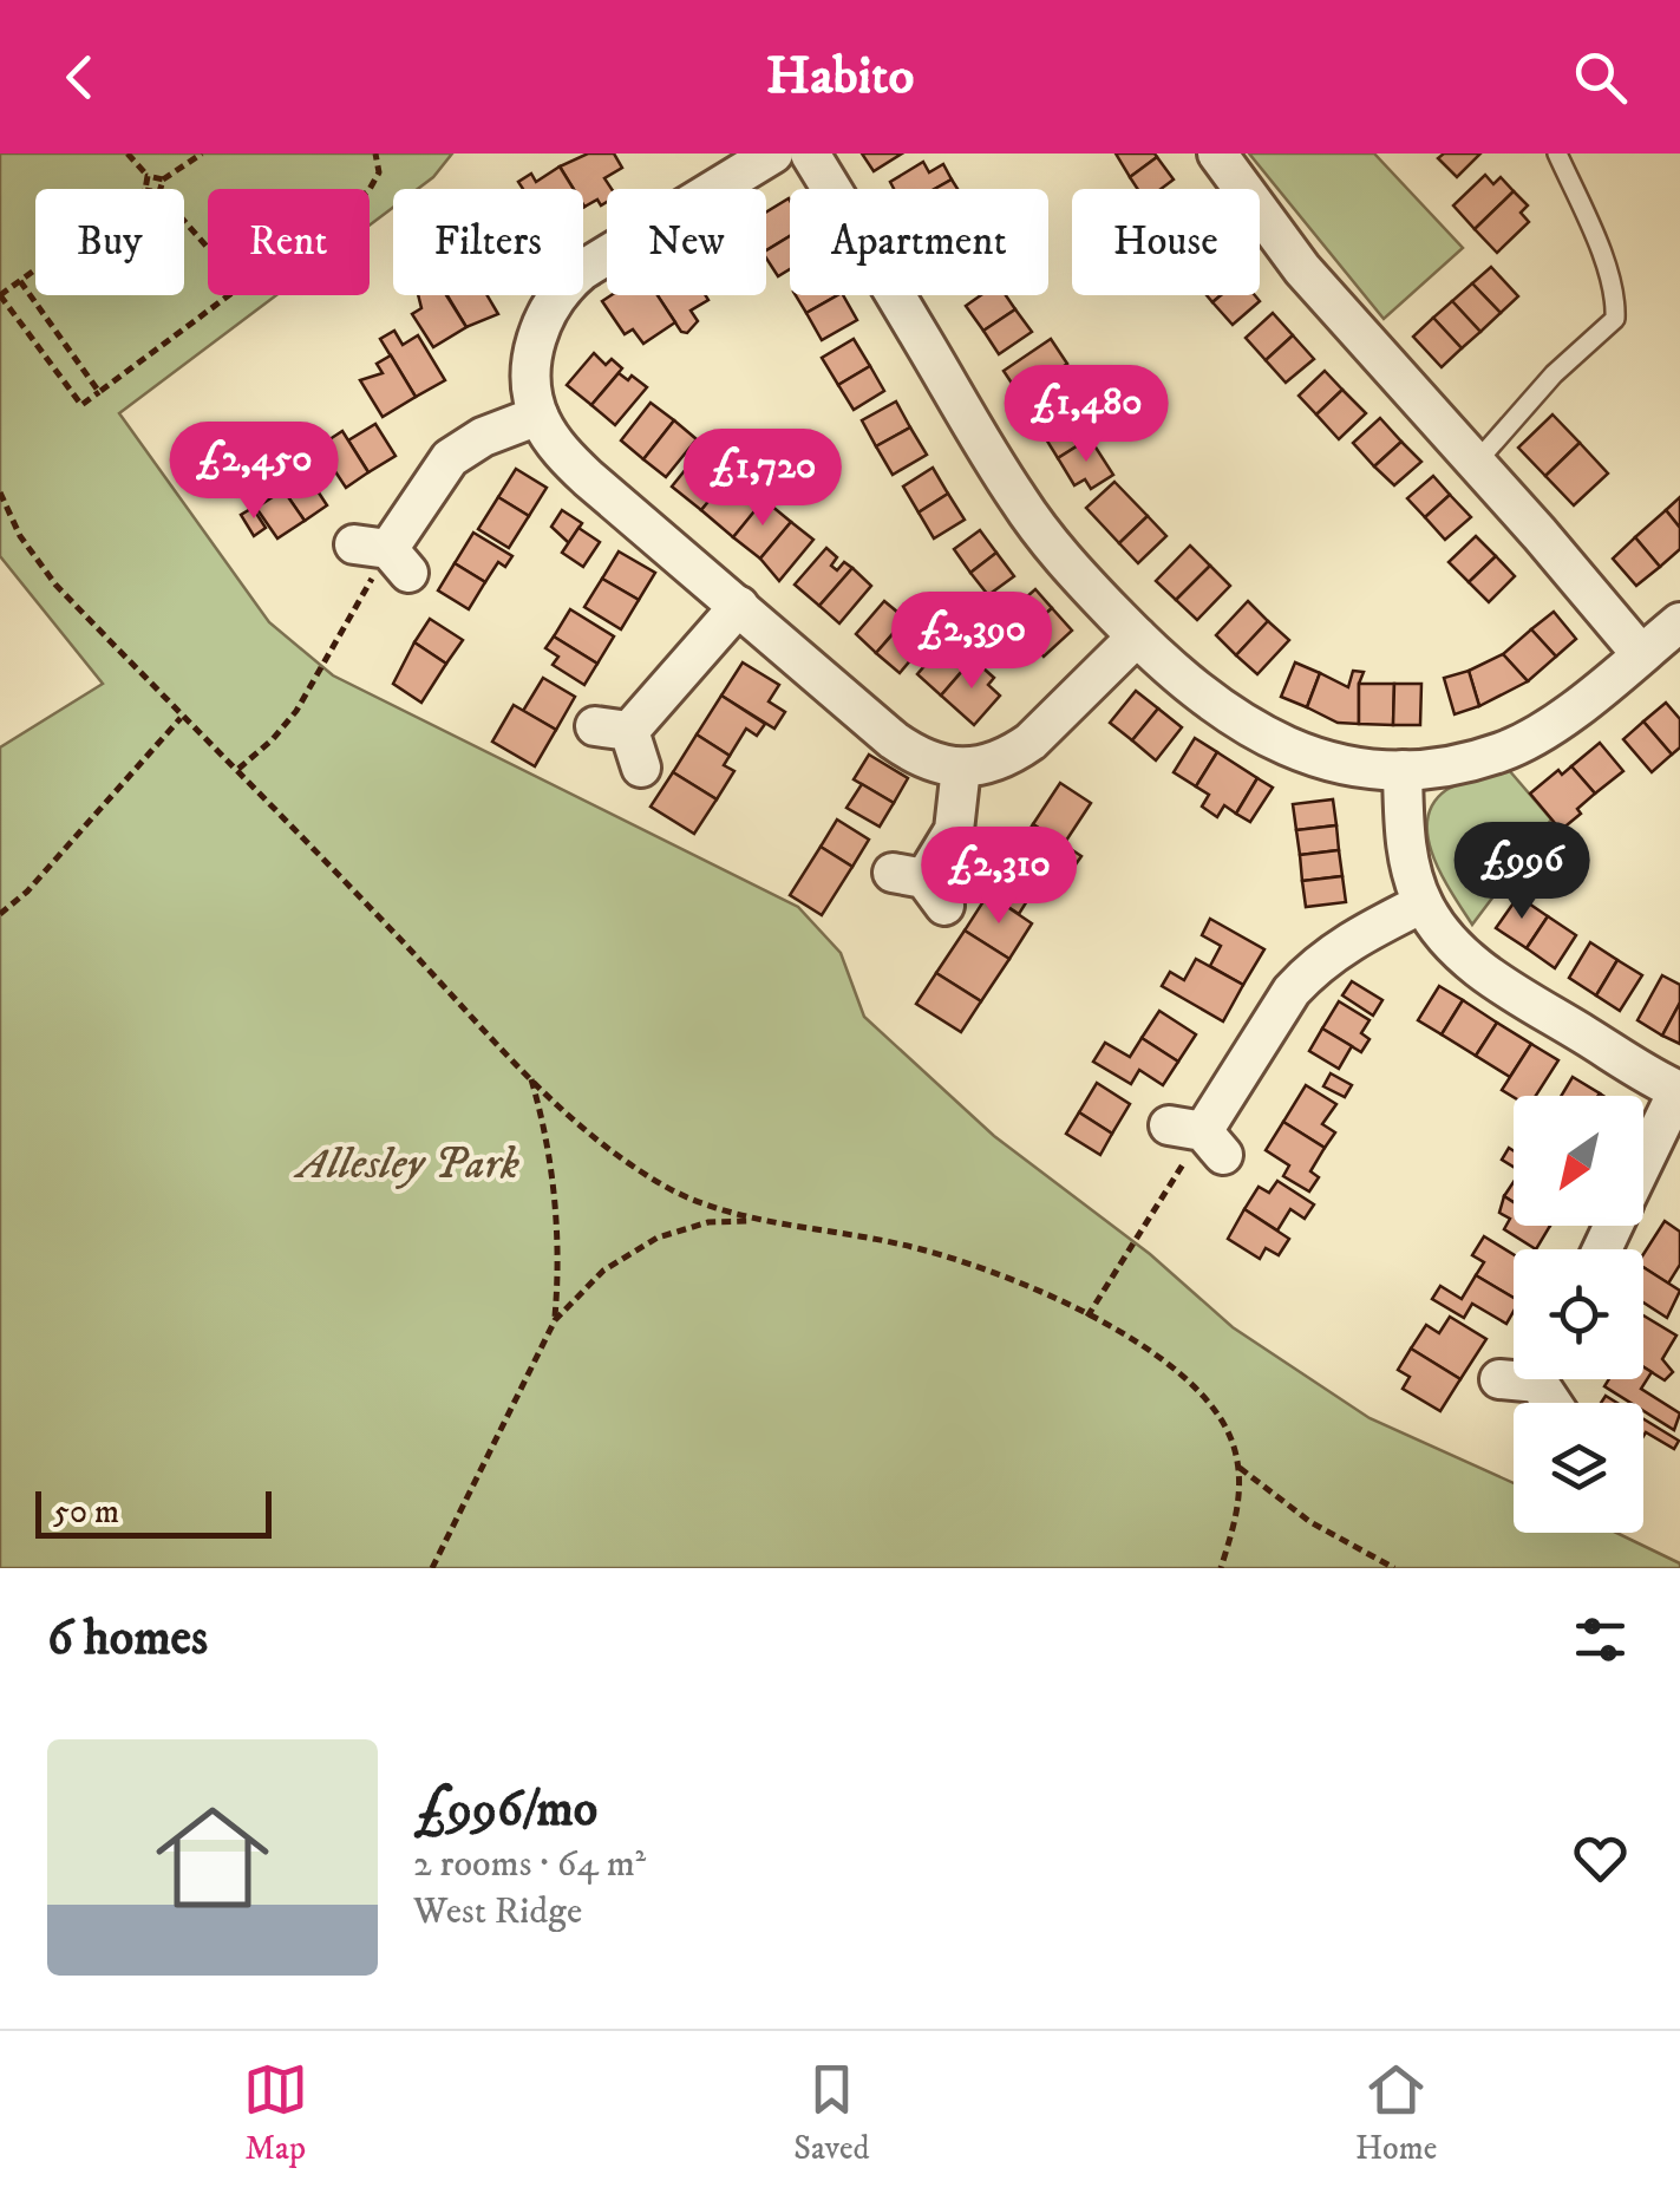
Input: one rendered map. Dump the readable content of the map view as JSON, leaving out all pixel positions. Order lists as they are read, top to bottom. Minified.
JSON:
{"parks":["Allesley Park"],"scale_bar":"50 m","north":"bottom left","page":{"header":"Habito","chip":["Buy","Rent","Filters","New","Apartment","House"],"price":["£1,480","£2,450","£1,720","£2,390","£996","£2,310"],"scale":"50 m","heading":"6 homes","list":[{"name":"£996/mo","note":"2 rooms · 64 m² · West Ridge"}],"tabs":["Map","Saved","Home"]}}
